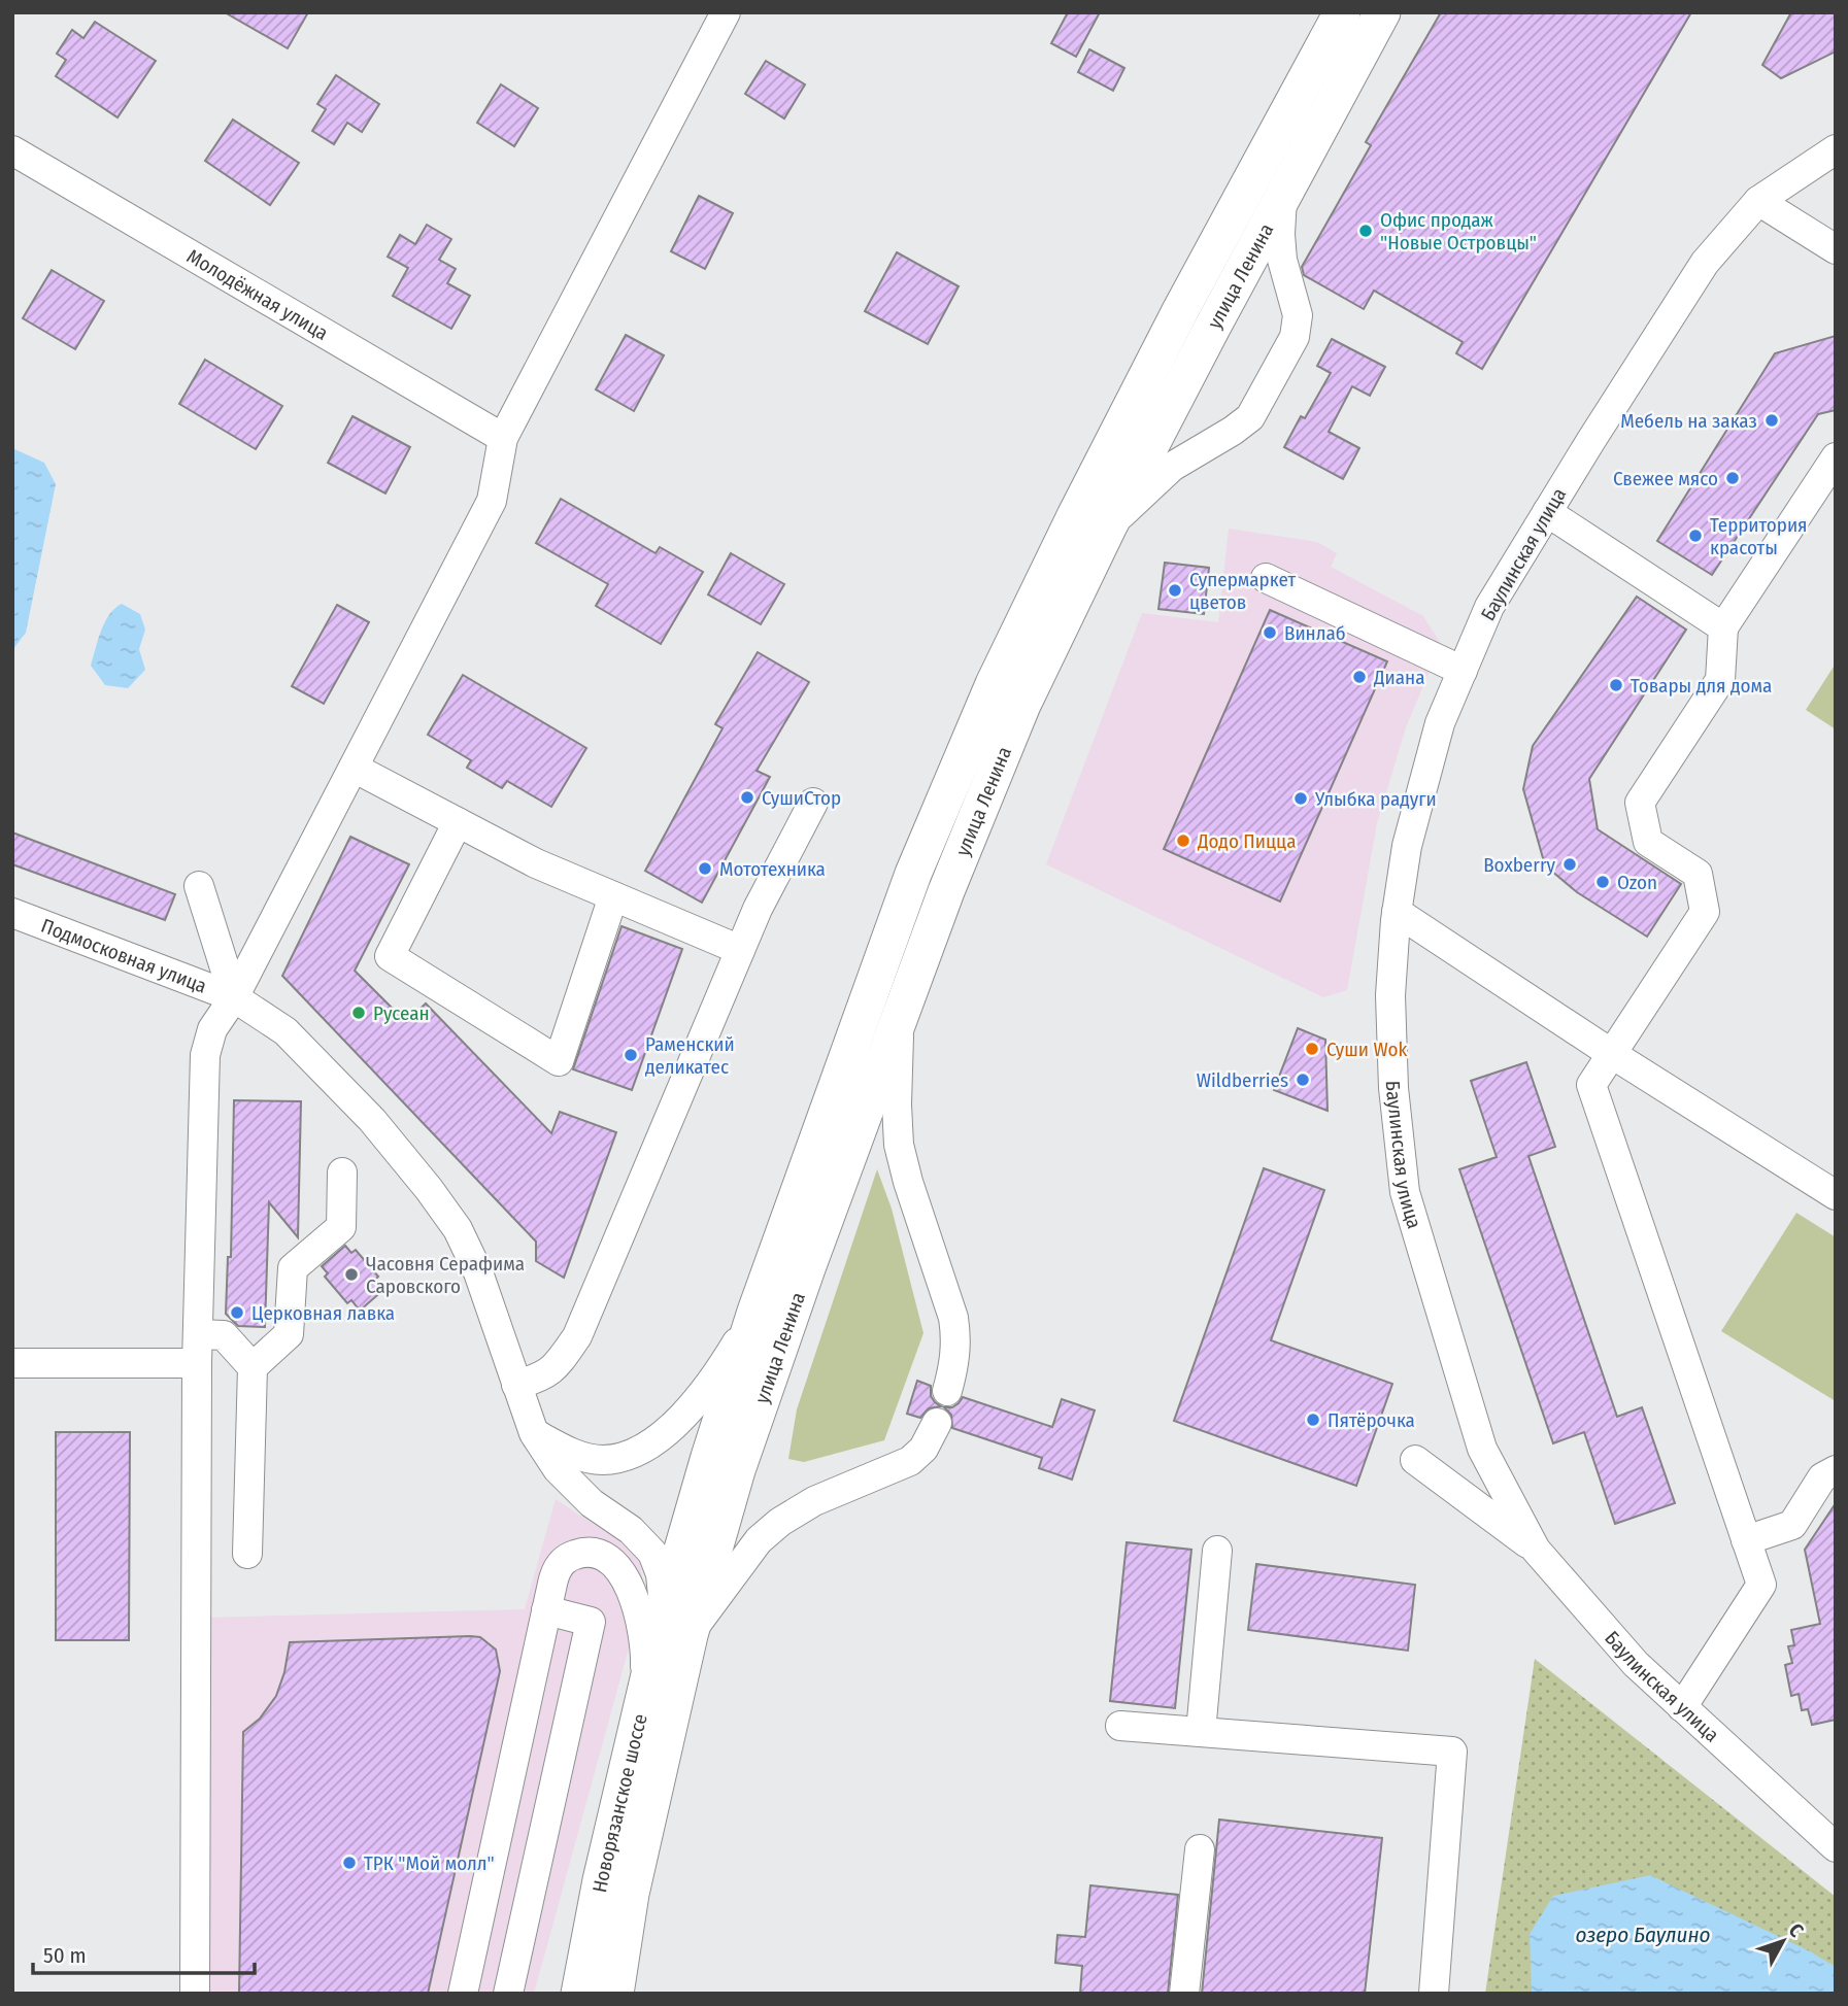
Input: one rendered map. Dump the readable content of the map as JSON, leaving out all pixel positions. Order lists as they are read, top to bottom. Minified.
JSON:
{"streets":{"main road":["улица Ленина","Новорязанское шоссе"],"street":["Молодёжная улица","Баулинская улица","Подмосковная улица"]},"crossings":[["улица Ленина","Подмосковная улица"],["улица Ленина","Новорязанское шоссе"],["Подмосковная улица","Новорязанское шоссе"]],"water":["озеро Баулино"],"places":["Офис продаж \"Новые Островцы\"","Мебель на заказ","Свежее мясо","Территория красоты","Супермаркет цветов","Винлаб","Диана","Товары для дома","СушиСтор","Улыбка радуги","Додо Пицца","Boxberry","Мототехника","Ozon","Русеан","Суши Wok","Раменский деликатес","Wildberries","Часовня Серафима Саровского","Церковная лавка","Пятёрочка","ТРК \"Мой молл\""],"scale_bar":"50 m","north":"top right"}
